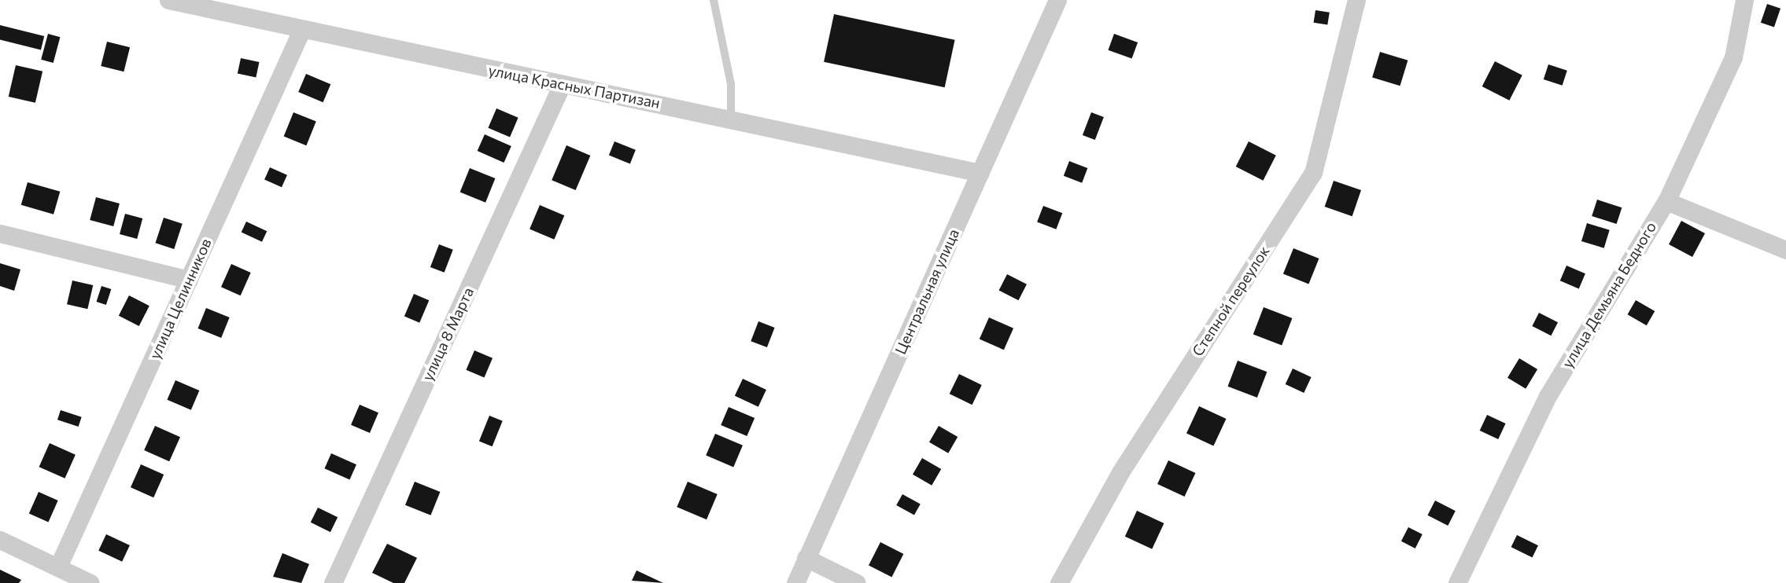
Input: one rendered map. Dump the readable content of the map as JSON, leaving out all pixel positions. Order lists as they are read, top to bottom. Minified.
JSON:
{"streets":{"street":["улица Красных Партизан","Центральная улица","улица Демьяна Бедного","улица Целинников","Степной переулок","улица 8 Марта"]},"crossings":[["улица Красных Партизан","Центральная улица"],["улица Красных Партизан","улица Целинников"],["улица Красных Партизан","улица 8 Марта"]]}
